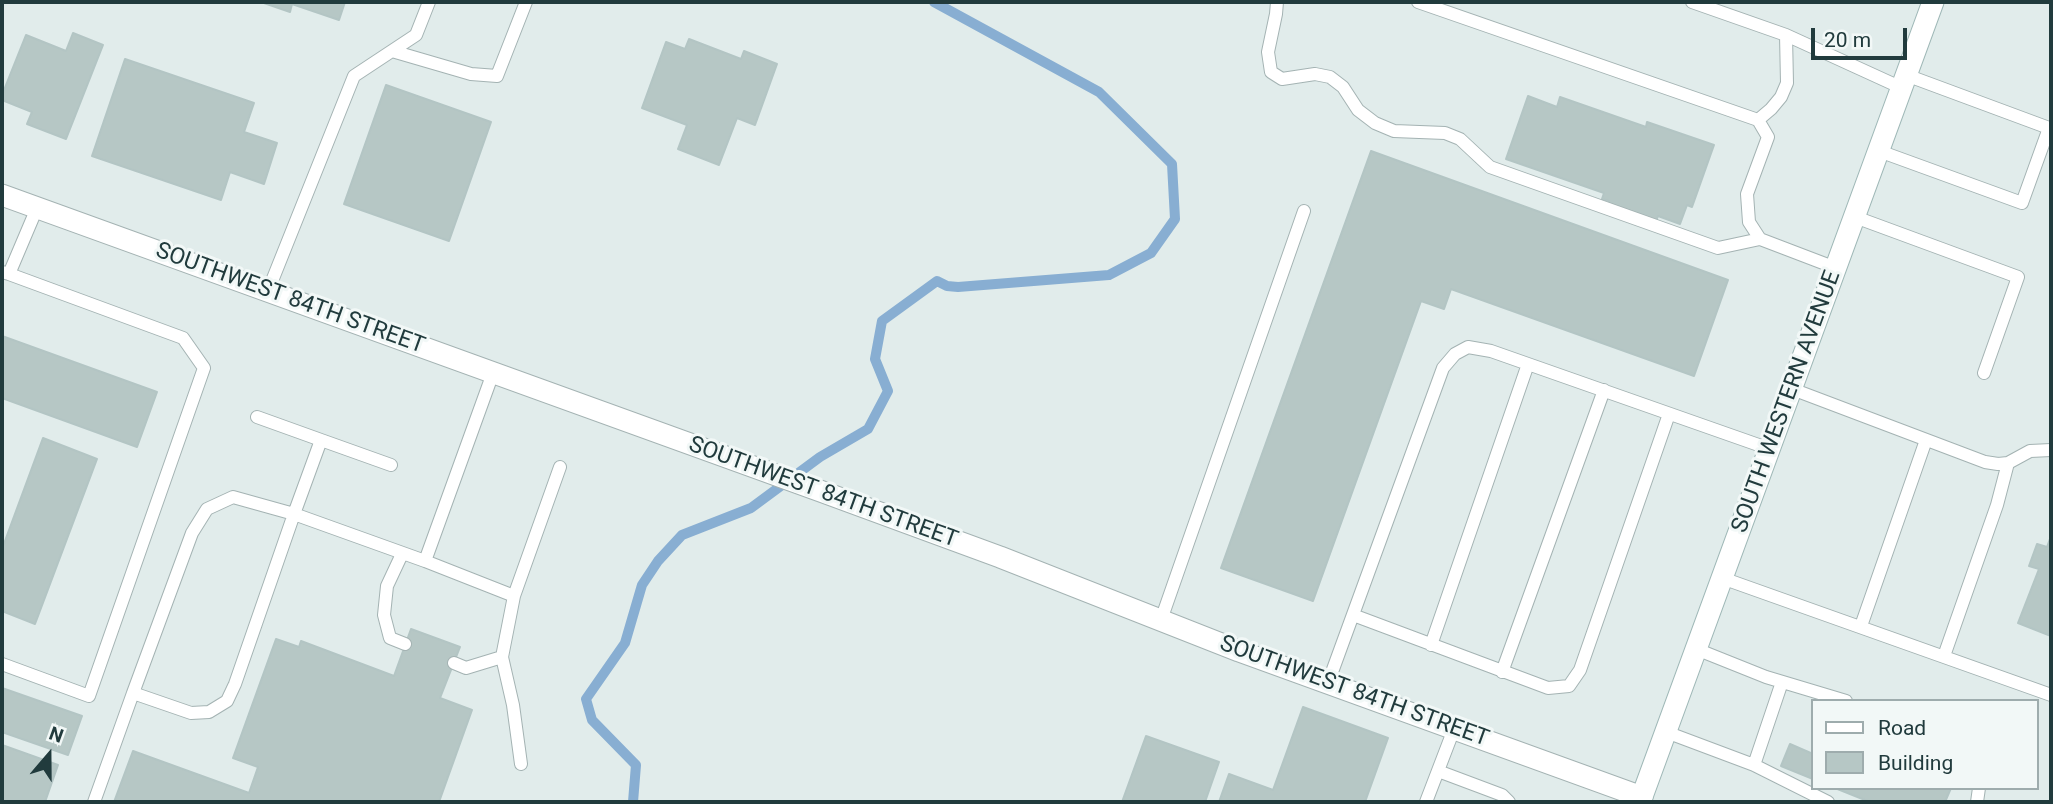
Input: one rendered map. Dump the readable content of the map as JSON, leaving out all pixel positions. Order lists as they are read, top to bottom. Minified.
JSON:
{"streets":{"street":["SOUTHWEST 84TH STREET","SOUTH WESTERN AVENUE"]},"crossings":[["SOUTHWEST 84TH STREET","SOUTH WESTERN AVENUE"]],"legend":["Road","Building"],"scale_bar":"20 m","north":"top"}
